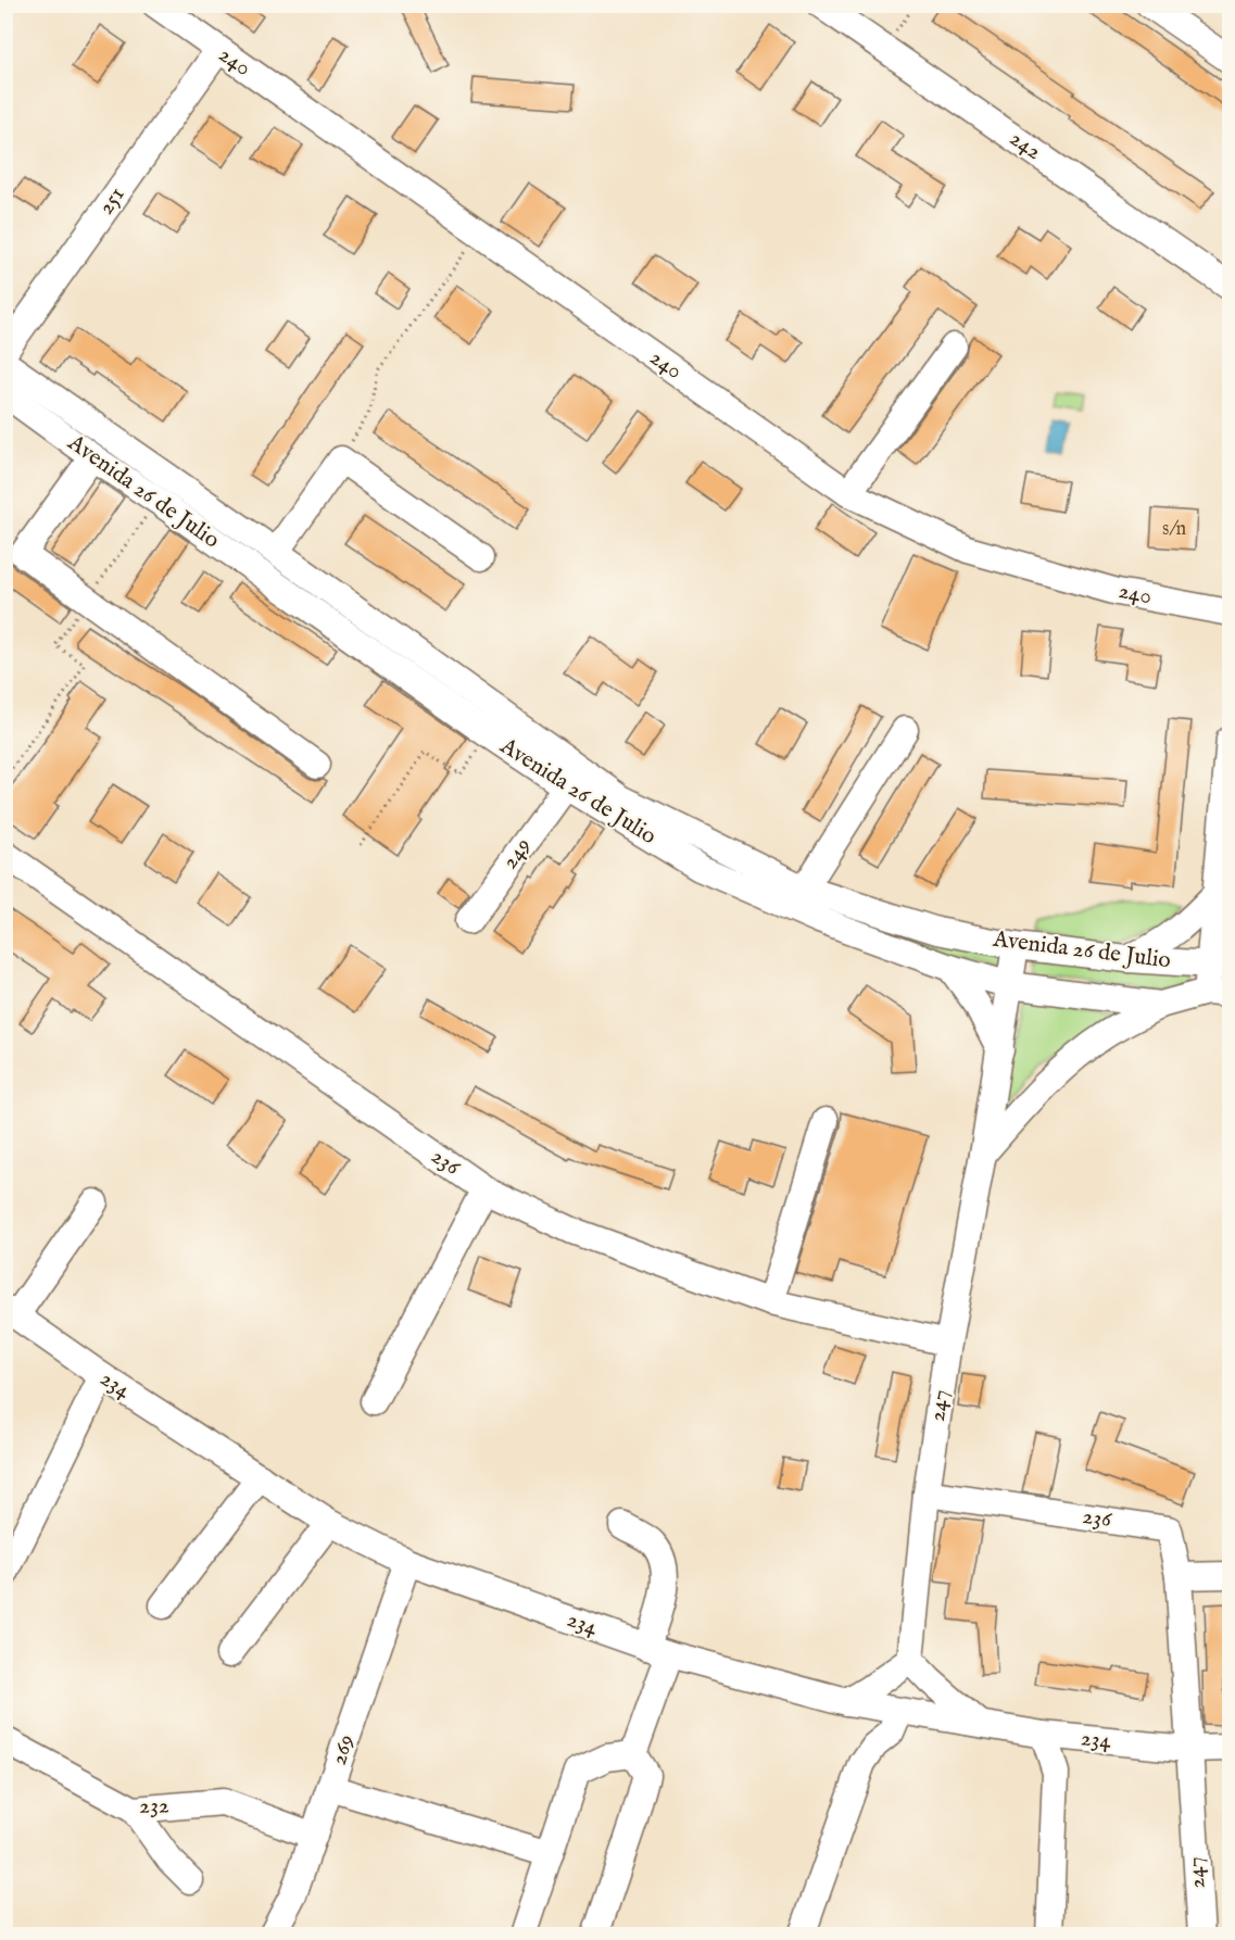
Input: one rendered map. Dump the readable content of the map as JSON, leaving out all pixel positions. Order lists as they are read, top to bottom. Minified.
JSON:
{"streets":{"street":["240","242","251","Avenida 26 de Julio","249","236","234","247","269","232"]},"crossings":[["240","251"],["Avenida 26 de Julio","249"],["Avenida 26 de Julio","247"],["236","247"],["234","247"],["234","269"],["269","232"]],"house_numbers":["s/n"]}
